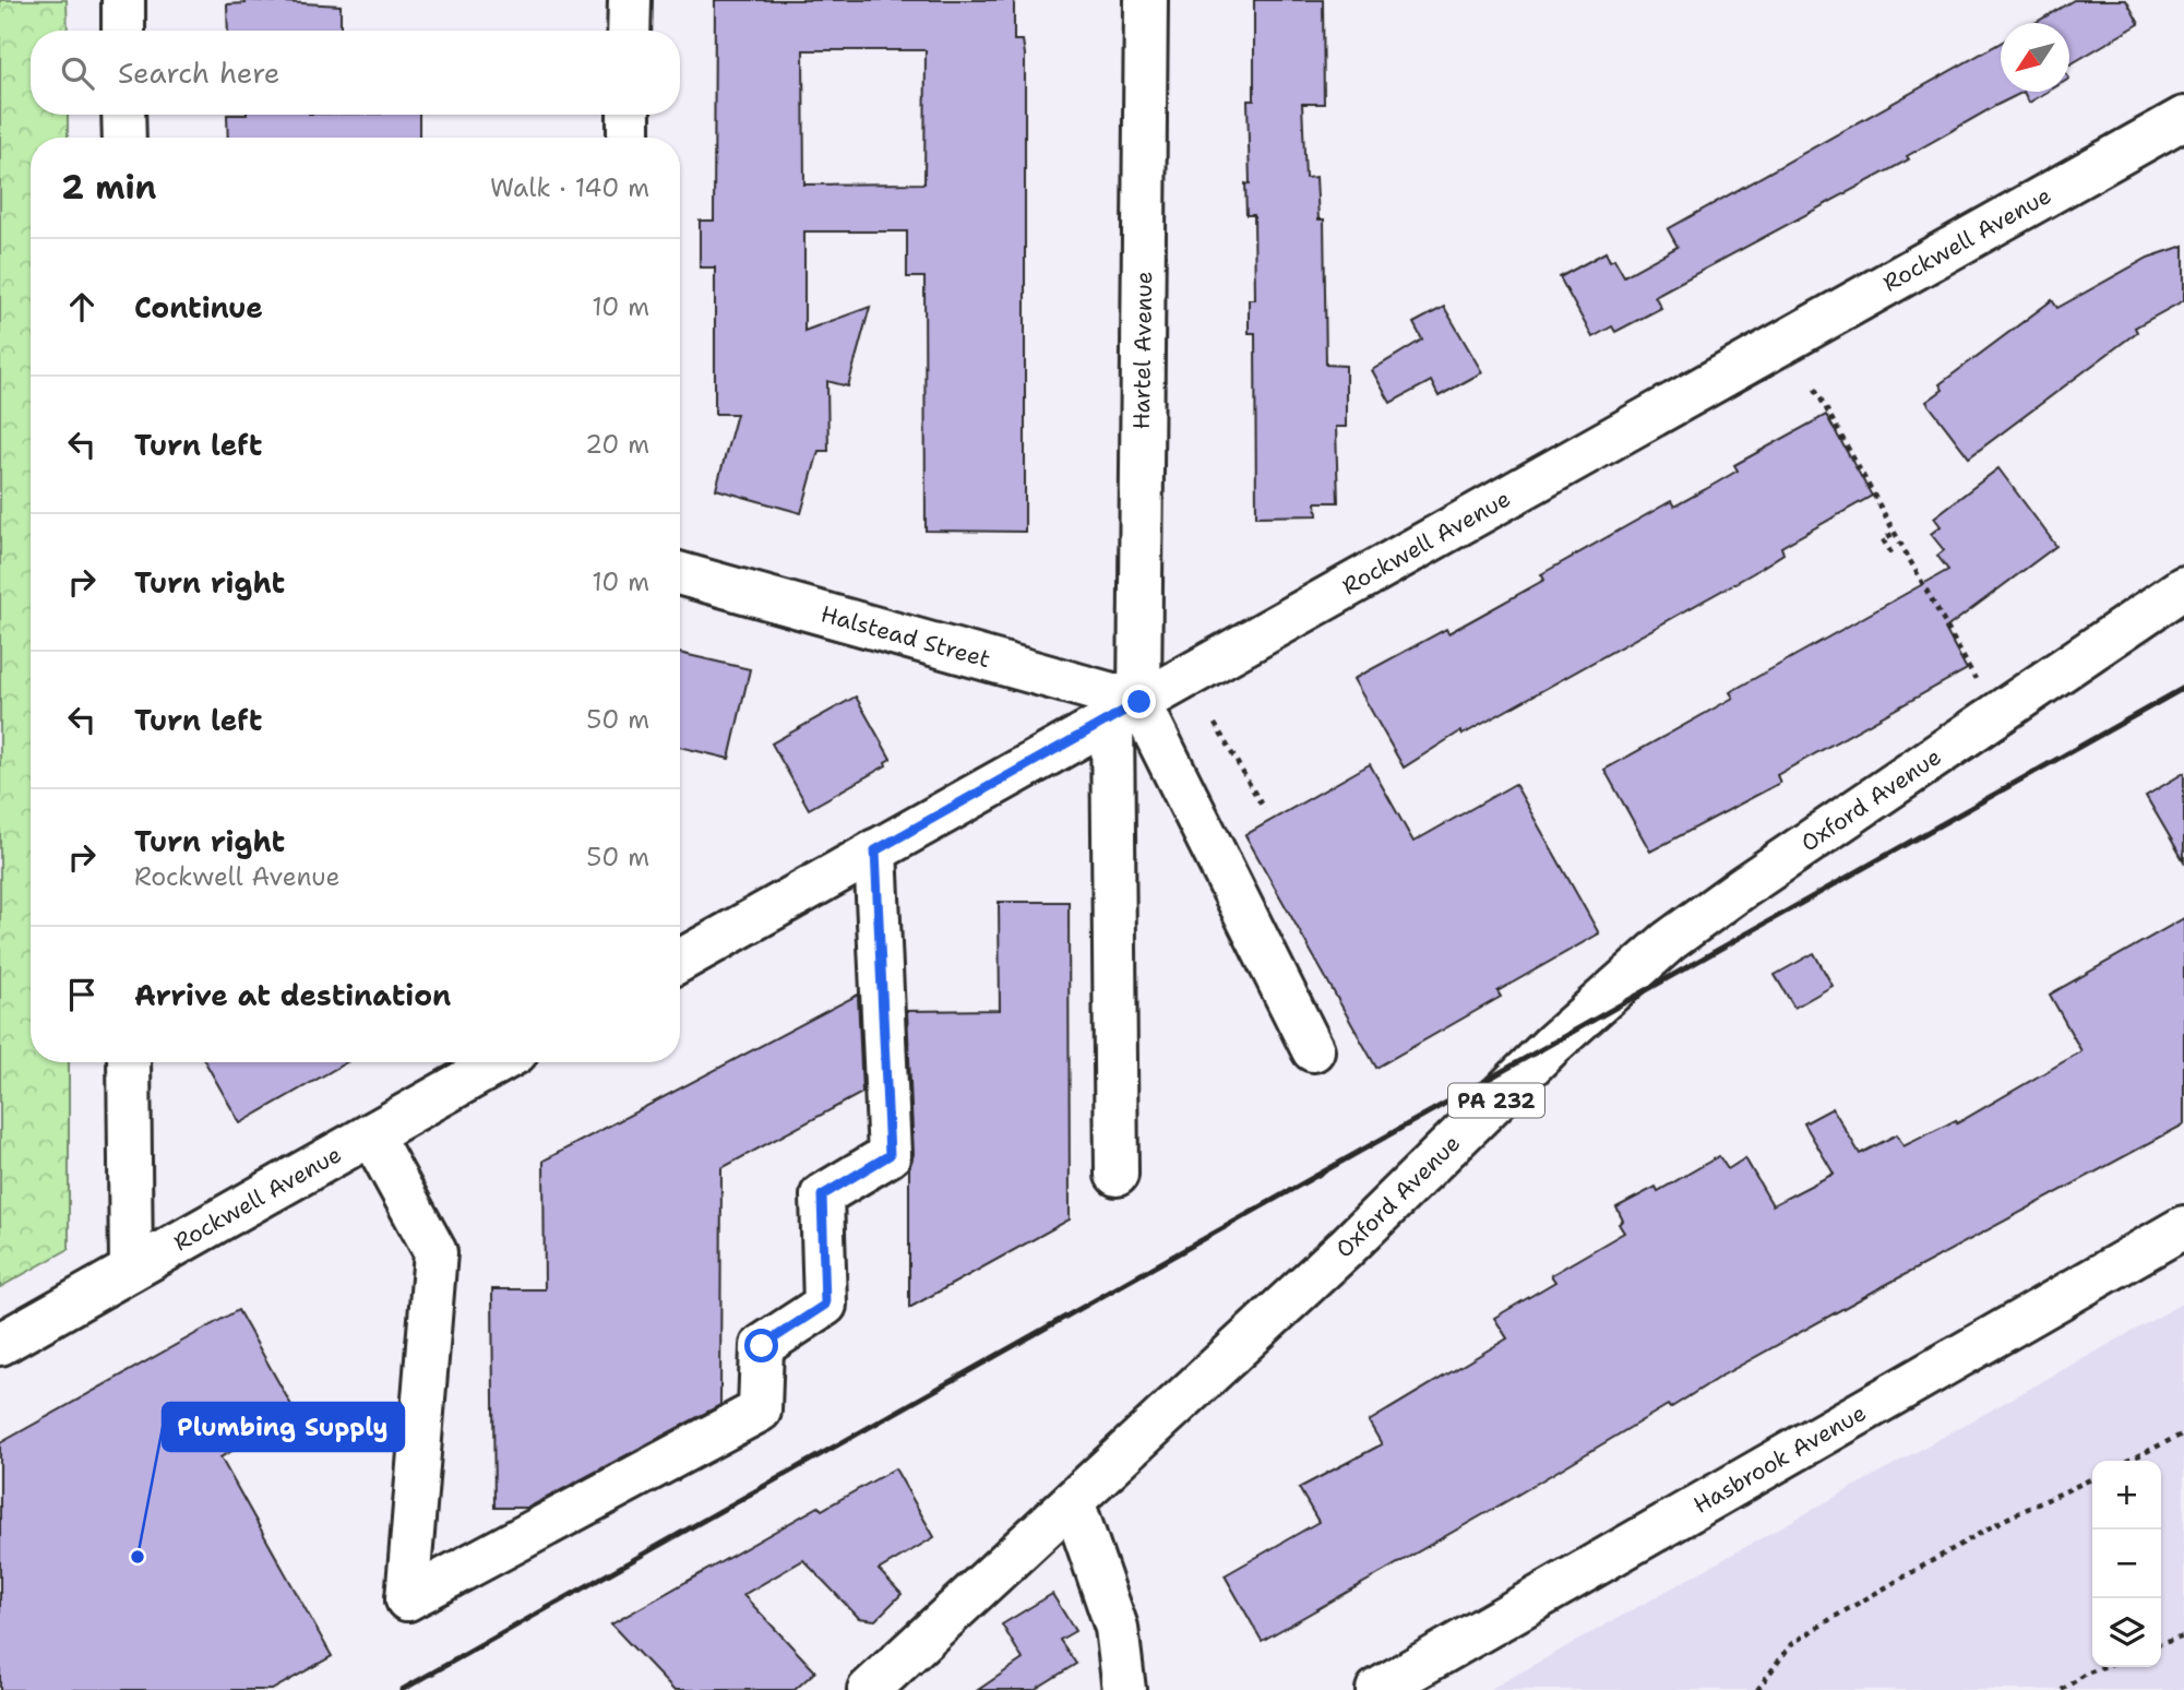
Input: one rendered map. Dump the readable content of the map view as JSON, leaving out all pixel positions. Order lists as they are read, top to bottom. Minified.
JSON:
{"streets":{"street":["Rockwell Avenue","Hartel Avenue","Halstead Street","Oxford Avenue","PA 232","Hasbrook Avenue"]},"crossings":[["Rockwell Avenue","Hartel Avenue"],["Rockwell Avenue","Halstead Street"],["Hartel Avenue","Halstead Street"]],"places":["Plumbing Supply"],"north":"bottom left","page":{"search":"Search here","heading":["2 min","Walk · 140 m"],"list":[["Continue","10 m"],["Turn left","20 m"],["Turn right","10 m"],["Turn left","50 m"],["Turn right","Rockwell Avenue","50 m"],"Arrive at destination"],"map_buttons":["+","−"]}}
